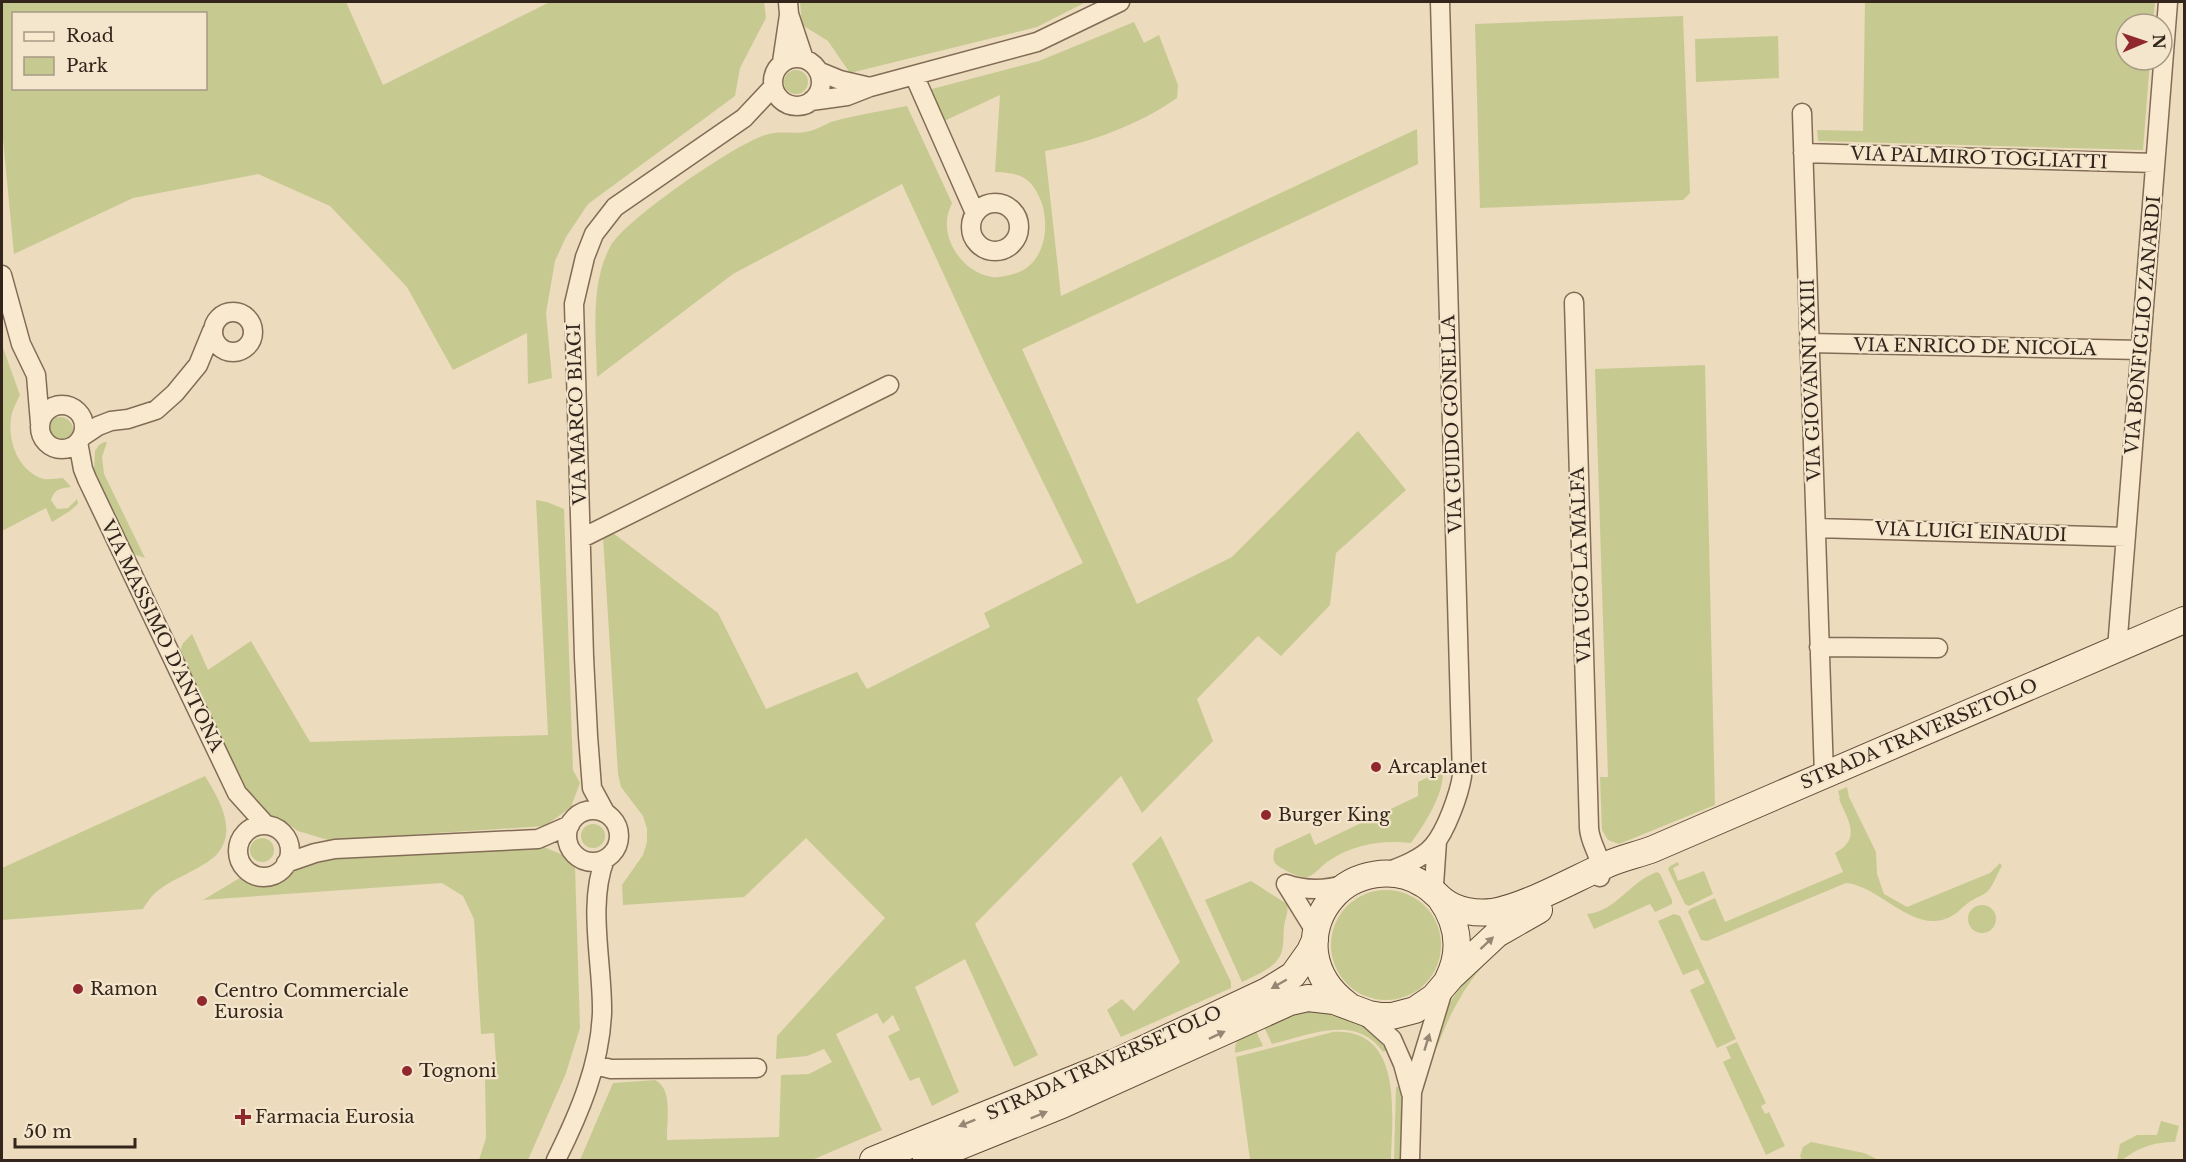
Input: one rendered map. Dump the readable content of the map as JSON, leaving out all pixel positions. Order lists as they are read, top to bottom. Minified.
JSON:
{"streets":{"main road":["STRADA TRAVERSETOLO"],"street":["VIA PALMIRO TOGLIATTI","VIA BONFIGLIO ZANARDI","VIA ENRICO DE NICOLA","VIA GIOVANNI XXIII","VIA MARCO BIAGI","VIA GUIDO GONELLA","VIA LUIGI EINAUDI","VIA UGO LA MALFA","VIA MASSIMO D'ANTONA"]},"crossings":[["VIA PALMIRO TOGLIATTI","VIA BONFIGLIO ZANARDI"],["VIA PALMIRO TOGLIATTI","VIA GIOVANNI XXIII"],["VIA BONFIGLIO ZANARDI","VIA ENRICO DE NICOLA"],["VIA BONFIGLIO ZANARDI","VIA LUIGI EINAUDI"],["VIA BONFIGLIO ZANARDI","STRADA TRAVERSETOLO"],["VIA ENRICO DE NICOLA","VIA GIOVANNI XXIII"],["VIA GIOVANNI XXIII","VIA LUIGI EINAUDI"],["VIA GIOVANNI XXIII","STRADA TRAVERSETOLO"],["VIA GUIDO GONELLA","STRADA TRAVERSETOLO"],["VIA UGO LA MALFA","STRADA TRAVERSETOLO"]],"places":{"other":["Arcaplanet","Burger King","Ramon","Centro Commerciale Eurosia","Tognoni"],"health":["Farmacia Eurosia"]},"legend":["Road","Park"],"scale_bar":"50 m","north":"right"}
